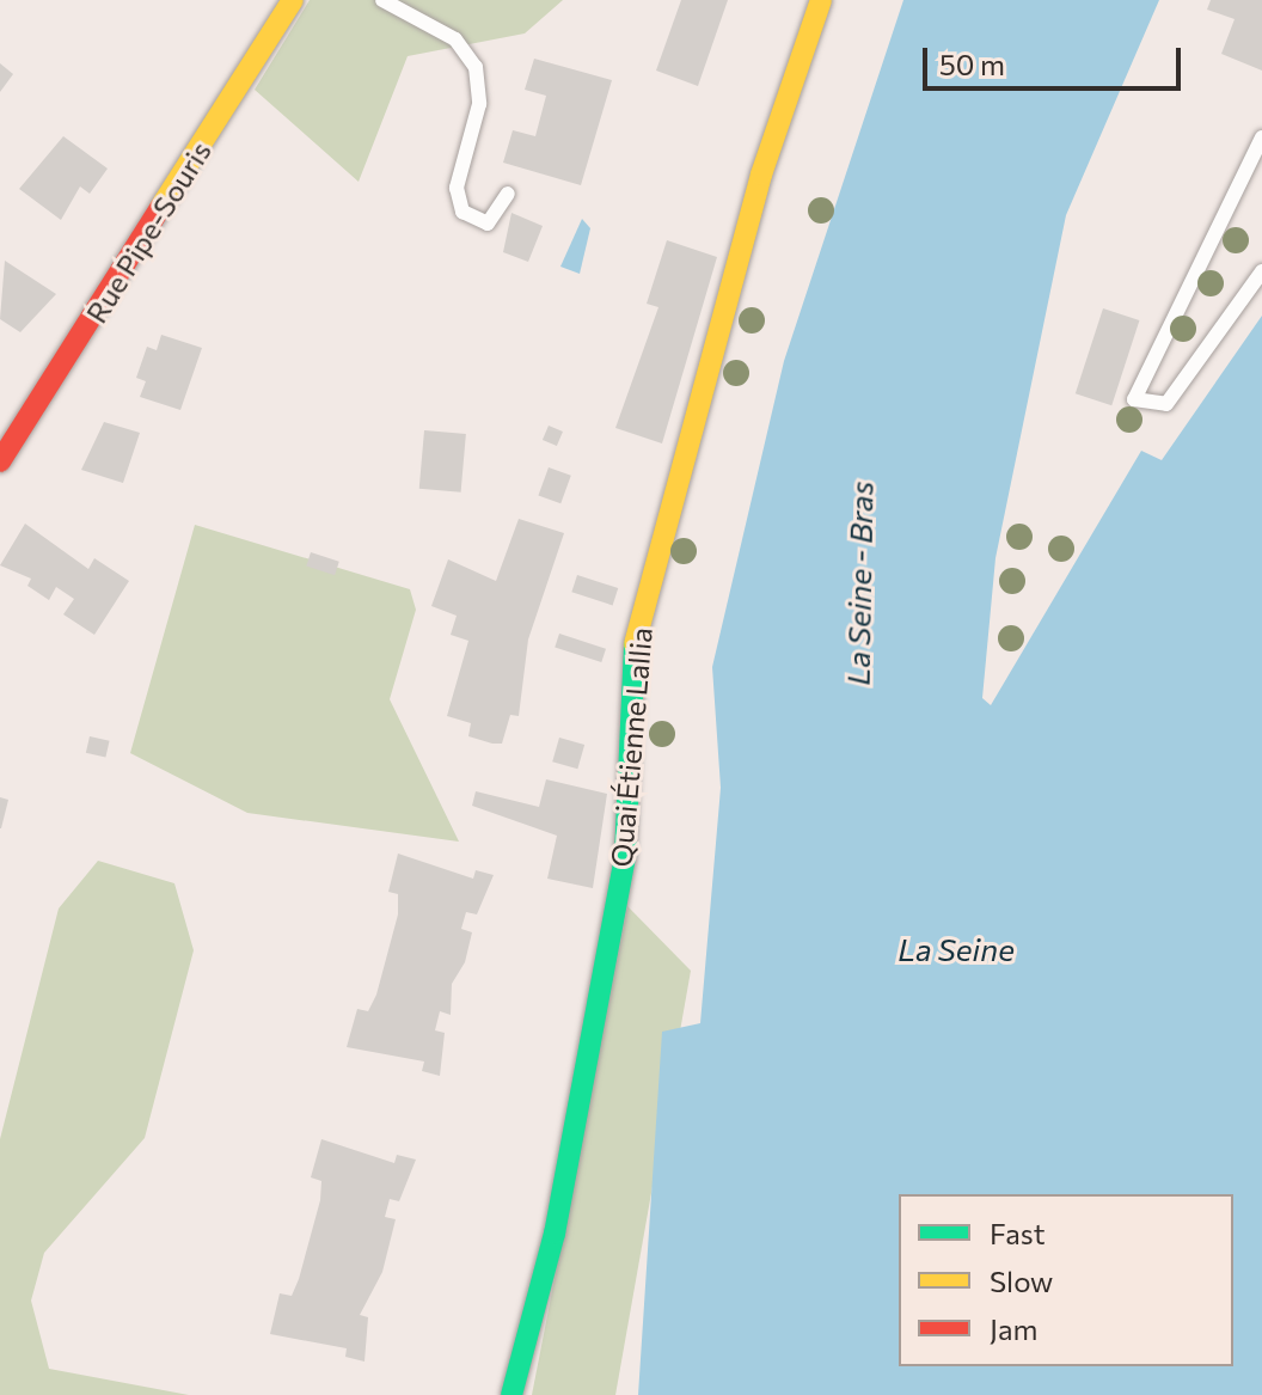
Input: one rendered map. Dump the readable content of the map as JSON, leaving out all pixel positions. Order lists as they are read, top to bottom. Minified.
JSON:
{"streets":{"street":["Rue Pipe-Souris","Quai Étienne Lallia"]},"water":["La Seine - Bras","La Seine"],"legend":["Fast","Slow","Jam"],"scale_bar":"50 m"}
